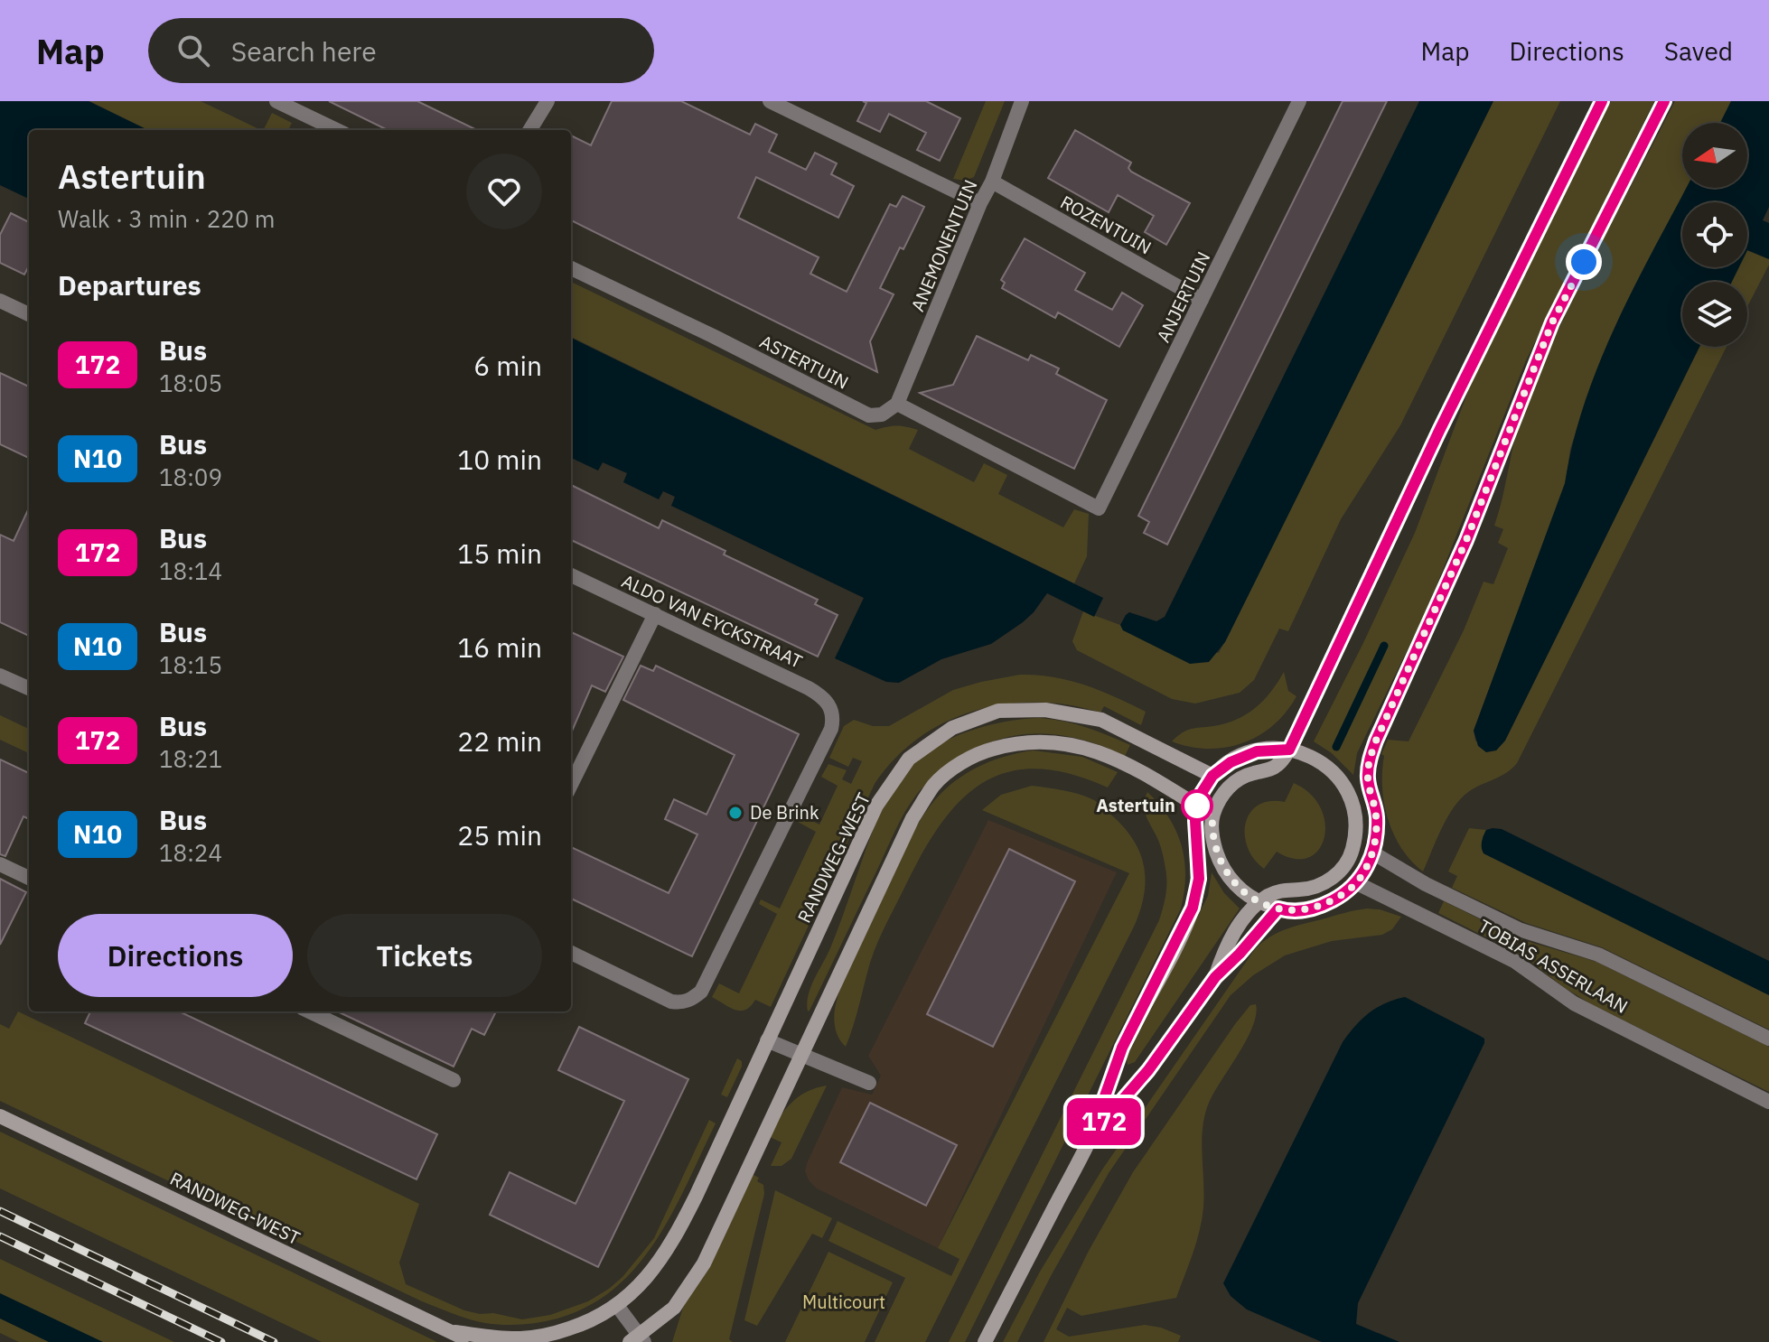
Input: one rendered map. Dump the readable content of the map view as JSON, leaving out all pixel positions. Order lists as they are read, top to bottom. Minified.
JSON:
{"streets":{"main road":["RANDWEG-WEST"],"street":["ROZENTUIN","ANEMONENTUIN","ANJERTUIN","ASTERTUIN","ALDO VAN EYCKSTRAAT","TOBIAS ASSERLAAN"]},"crossings":[["ROZENTUIN","ANEMONENTUIN"],["ROZENTUIN","ANJERTUIN"],["ANEMONENTUIN","ANJERTUIN"],["ANEMONENTUIN","ASTERTUIN"],["ANJERTUIN","ASTERTUIN"]],"parks":["Multicourt"],"places":["Astertuin","De Brink"],"lines":["bus line 172"],"north":"left","page":{"header":"Map","search":"Search here","nav":["Map","Directions","Saved"],"on_map":"172","heading":[["Astertuin","Walk · 3 min · 220 m"],"Departures"],"list":[{"mark":"172","name":"Bus","note":"18:05","value":"6 min"},{"mark":"N10","name":"Bus","note":"18:09","value":"10 min"},{"mark":"172","name":"Bus","note":"18:14","value":"15 min"},{"mark":"N10","name":"Bus","note":"18:15","value":"16 min"},{"mark":"172","name":"Bus","note":"18:21","value":"22 min"},{"mark":"N10","name":"Bus","note":"18:24","value":"25 min"}],"buttons":["Directions","Tickets"]}}
